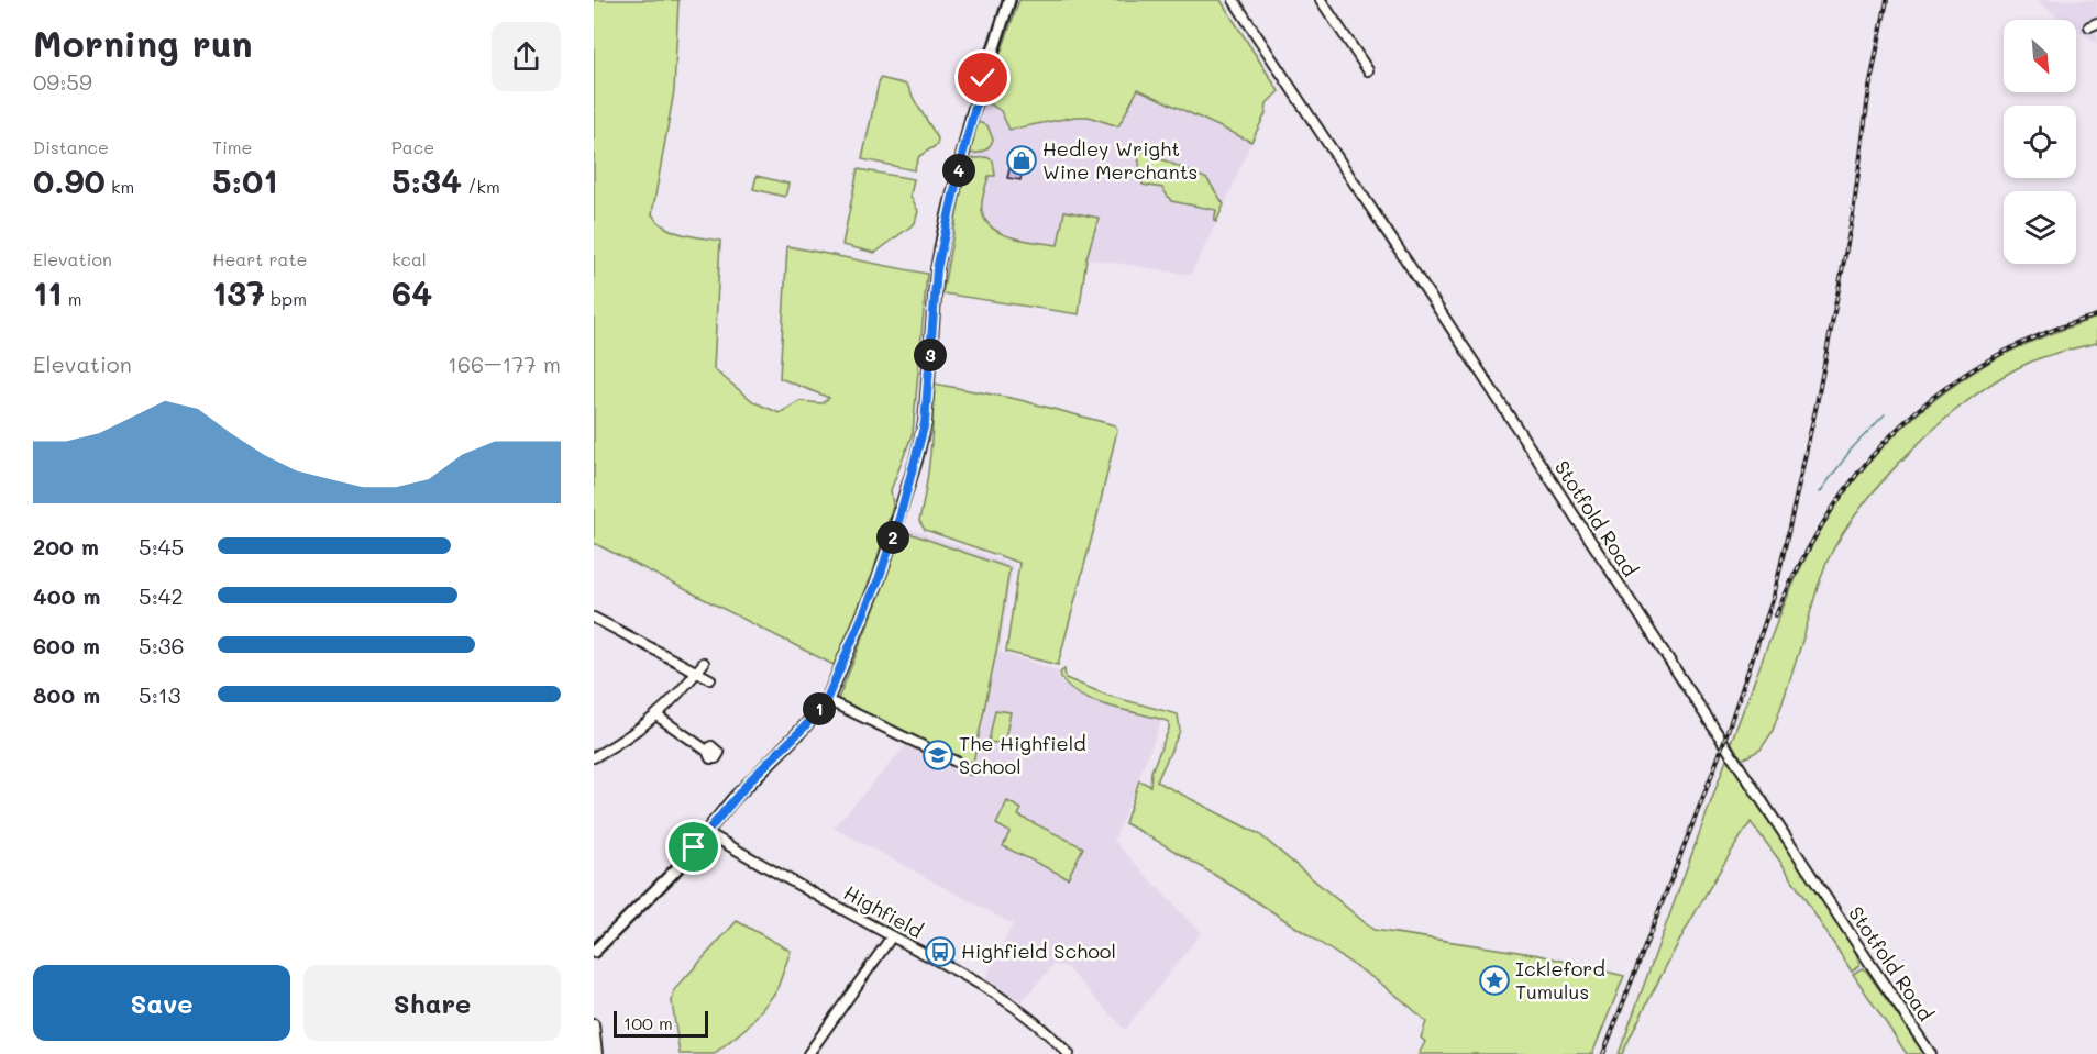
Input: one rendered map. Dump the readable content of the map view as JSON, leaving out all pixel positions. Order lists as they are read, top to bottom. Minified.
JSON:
{"streets":{"street":["Stotfold Road","Highfield"]},"places":{"shop":["Hedley Wright Wine Merchants"],"school or university":["The Highfield School"],"bus stop":["Highfield School"],"place":["Ickleford Tumulus"]},"scale_bar":"100 m","north":"bottom right","page":{"heading":["Morning run","09:59"],"stats":[["Distance","0.90 km"],["Time","5:01"],["Pace","5:34 /km"],["Elevation","11 m"],["Heart rate","137 bpm"],["kcal","64"]],"pins":["4","3","2","1"],"chart":["Elevation","166–177 m"],"list":[{"name":"200 m","note":"5:45"},{"name":"400 m","note":"5:42"},{"name":"600 m","note":"5:36"},{"name":"800 m","note":"5:13"}],"buttons":["Save","Share"],"scale":"100 m"}}
